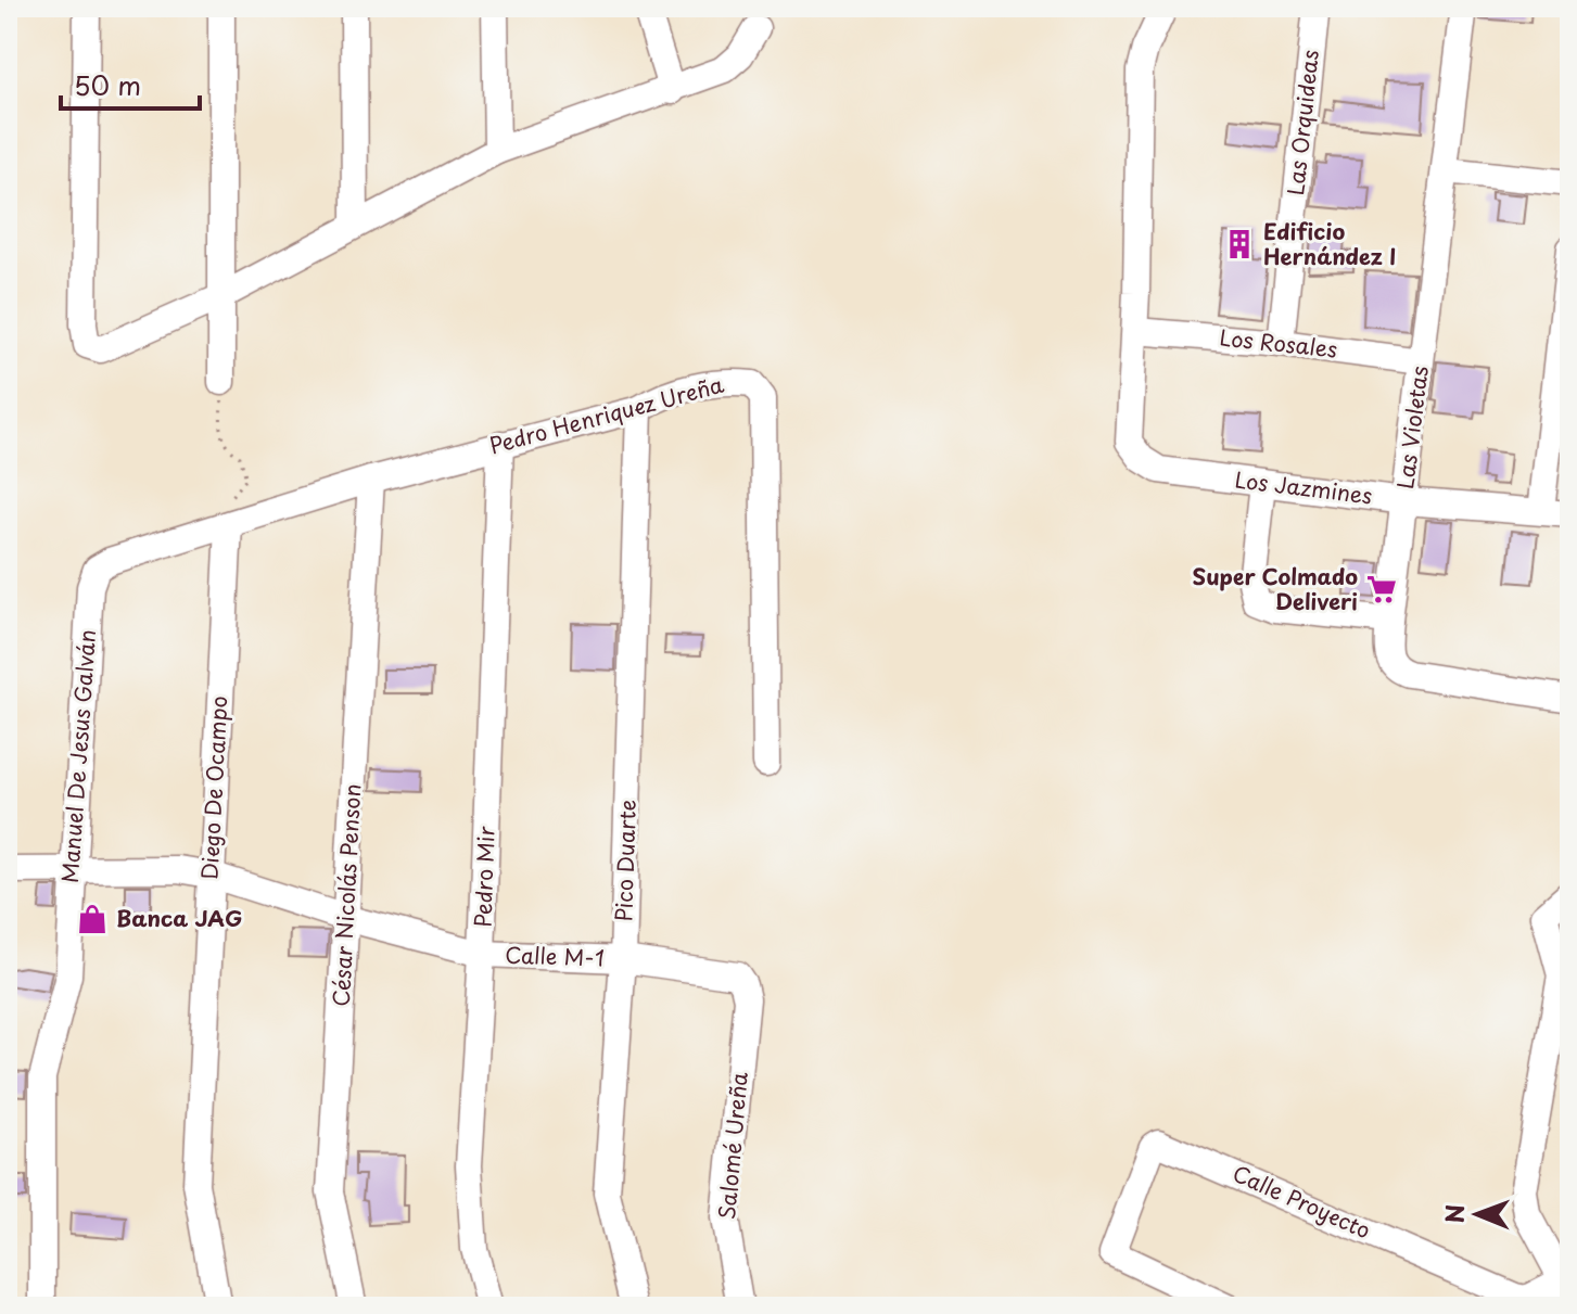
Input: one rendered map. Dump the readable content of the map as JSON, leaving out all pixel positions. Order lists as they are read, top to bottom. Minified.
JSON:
{"streets":{"street":["Las Orquideas","Los Rosales","Pedro Henriquez Ureña","Las Violetas","Los Jazmines","Manuel De Jesus Galván","Diego De Ocampo","Pico Duarte","Pedro Mir","César Nicolás Penson","Calle M-1","Salomé Ureña","Calle Proyecto"]},"crossings":[["Las Orquideas","Los Rosales"],["Los Rosales","Las Violetas"],["Los Rosales","Los Jazmines"],["Pedro Henriquez Ureña","Manuel De Jesus Galván"],["Pedro Henriquez Ureña","Diego De Ocampo"],["Pedro Henriquez Ureña","Pico Duarte"],["Pedro Henriquez Ureña","Pedro Mir"],["Pedro Henriquez Ureña","César Nicolás Penson"],["Las Violetas","Los Jazmines"],["Manuel De Jesus Galván","Calle M-1"],["Diego De Ocampo","Calle M-1"],["Pico Duarte","Calle M-1"],["Pedro Mir","Calle M-1"],["César Nicolás Penson","Calle M-1"],["Calle M-1","Salomé Ureña"]],"places":{"building":["Edificio Hernández I"],"supermarket":["Super Colmado Deliveri"],"shop":["Banca JAG"]},"scale_bar":"50 m","north":"left"}
